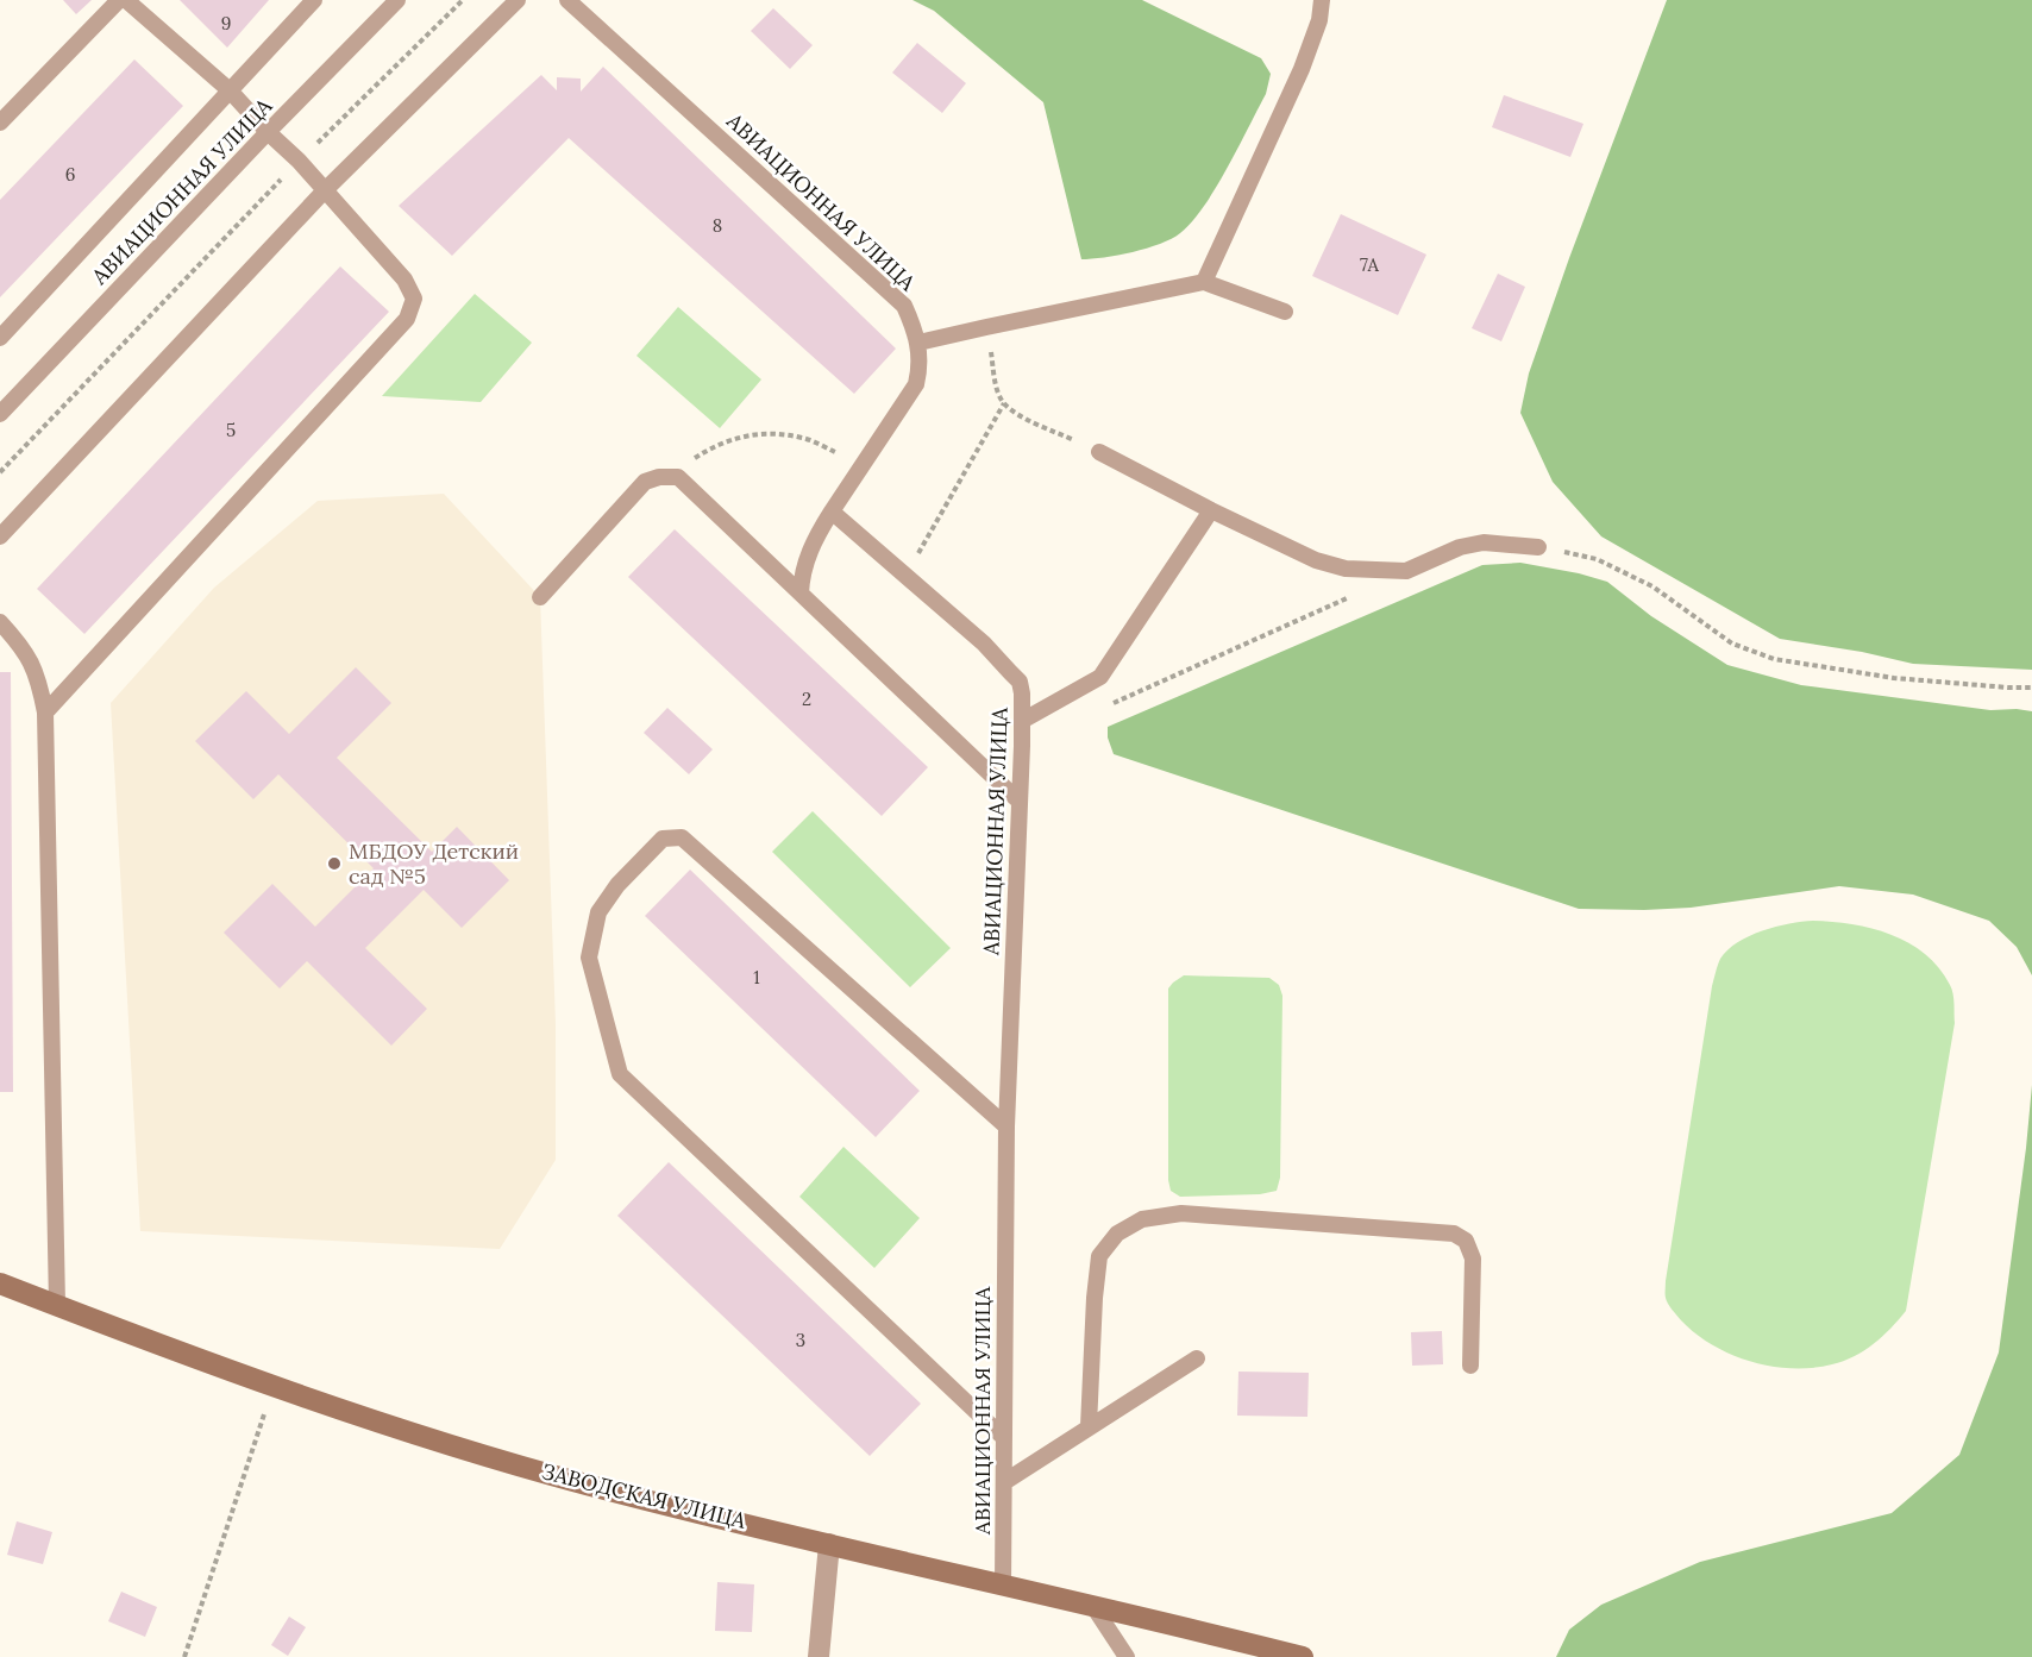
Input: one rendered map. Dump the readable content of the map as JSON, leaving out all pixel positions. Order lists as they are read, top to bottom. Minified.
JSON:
{"streets":{"street":["ЗАВОДСКАЯ УЛИЦА"],"lane":["АВИАЦИОННАЯ УЛИЦА"]},"crossings":[["АВИАЦИОННАЯ УЛИЦА","ЗАВОДСКАЯ УЛИЦА"]],"places":["МБДОУ Детский сад №5"],"house_numbers":["9","6","8","7А","5","2","1","3"]}
